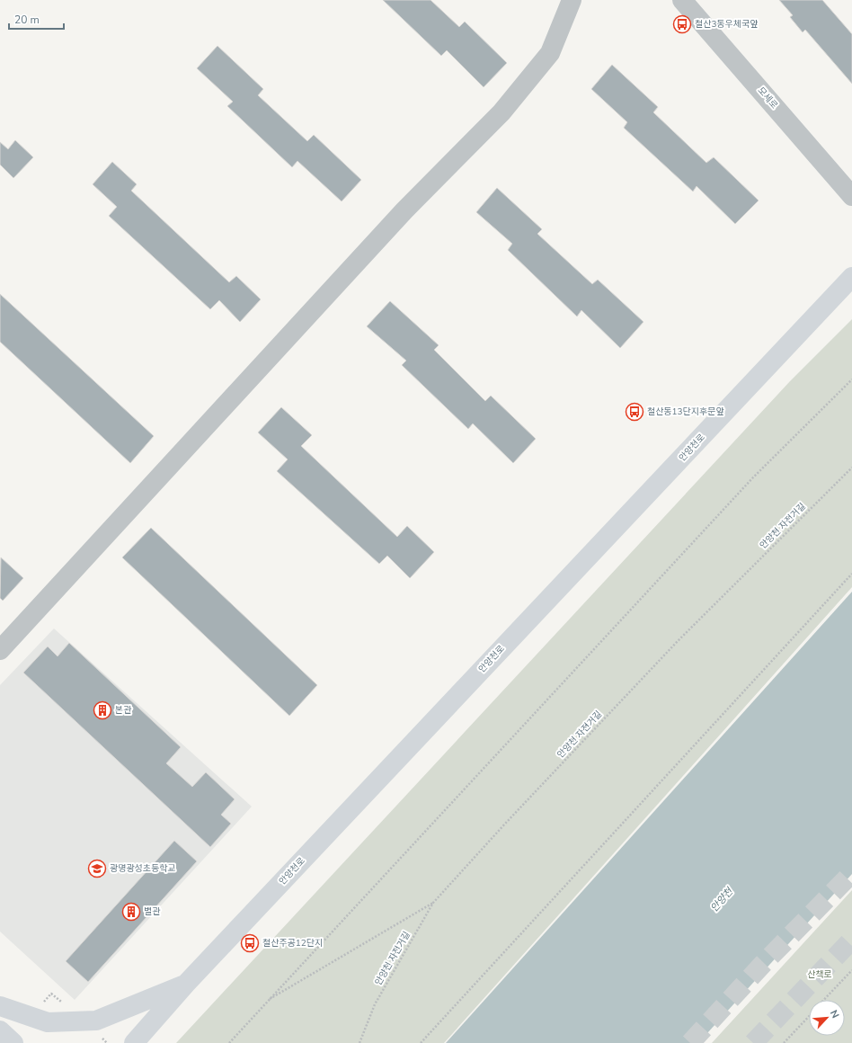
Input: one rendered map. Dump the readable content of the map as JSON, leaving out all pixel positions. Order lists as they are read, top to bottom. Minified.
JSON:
{"streets":{"main road":["안양천로"],"street":["모세로"],"path":["안양천 자전거길"]},"water":["안양천"],"parks":["산책로"],"places":{"bus stop":["철산3동우체국앞","철산동13단지후문앞","철산주공12단지"],"building":["본관","별관"],"school or university":["광명광성초등학교"]},"scale_bar":"20 m","north":"top right"}
